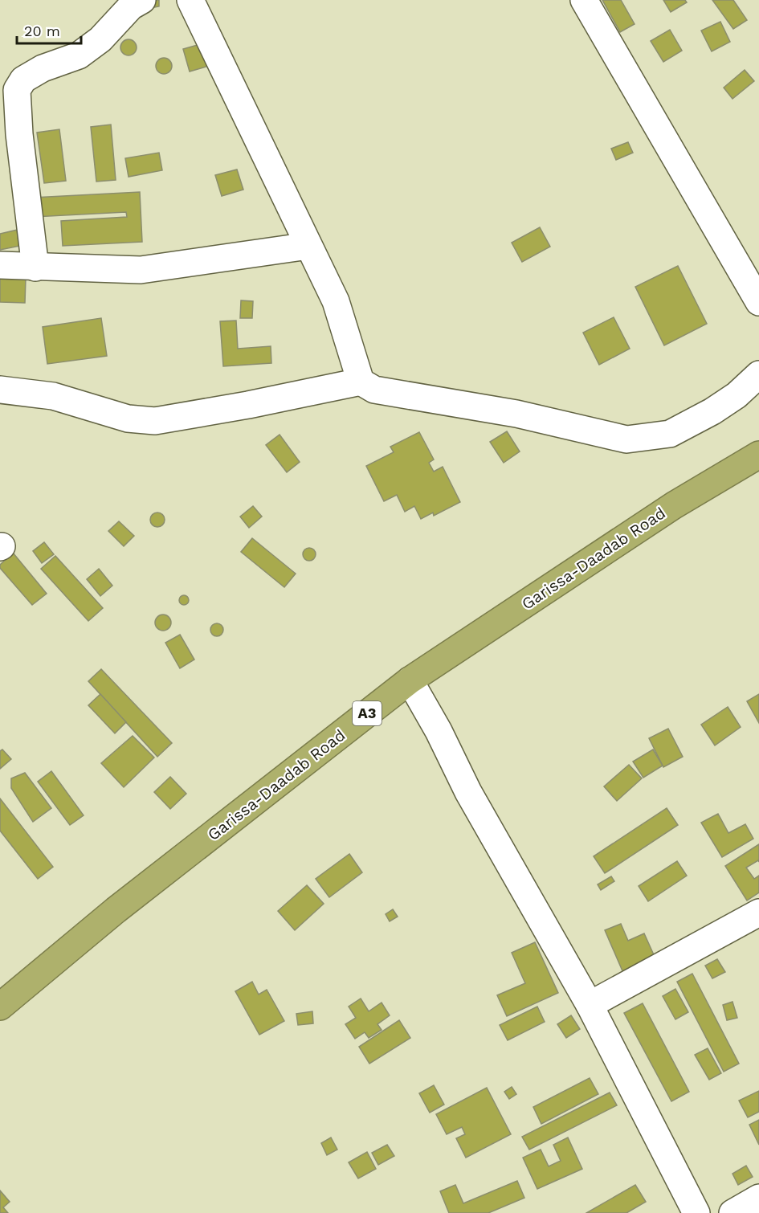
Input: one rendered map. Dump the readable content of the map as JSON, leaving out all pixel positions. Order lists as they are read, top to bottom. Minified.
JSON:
{"streets":{"highway":["Garissa-Daadab Road","A3"]},"scale_bar":"20 m"}
